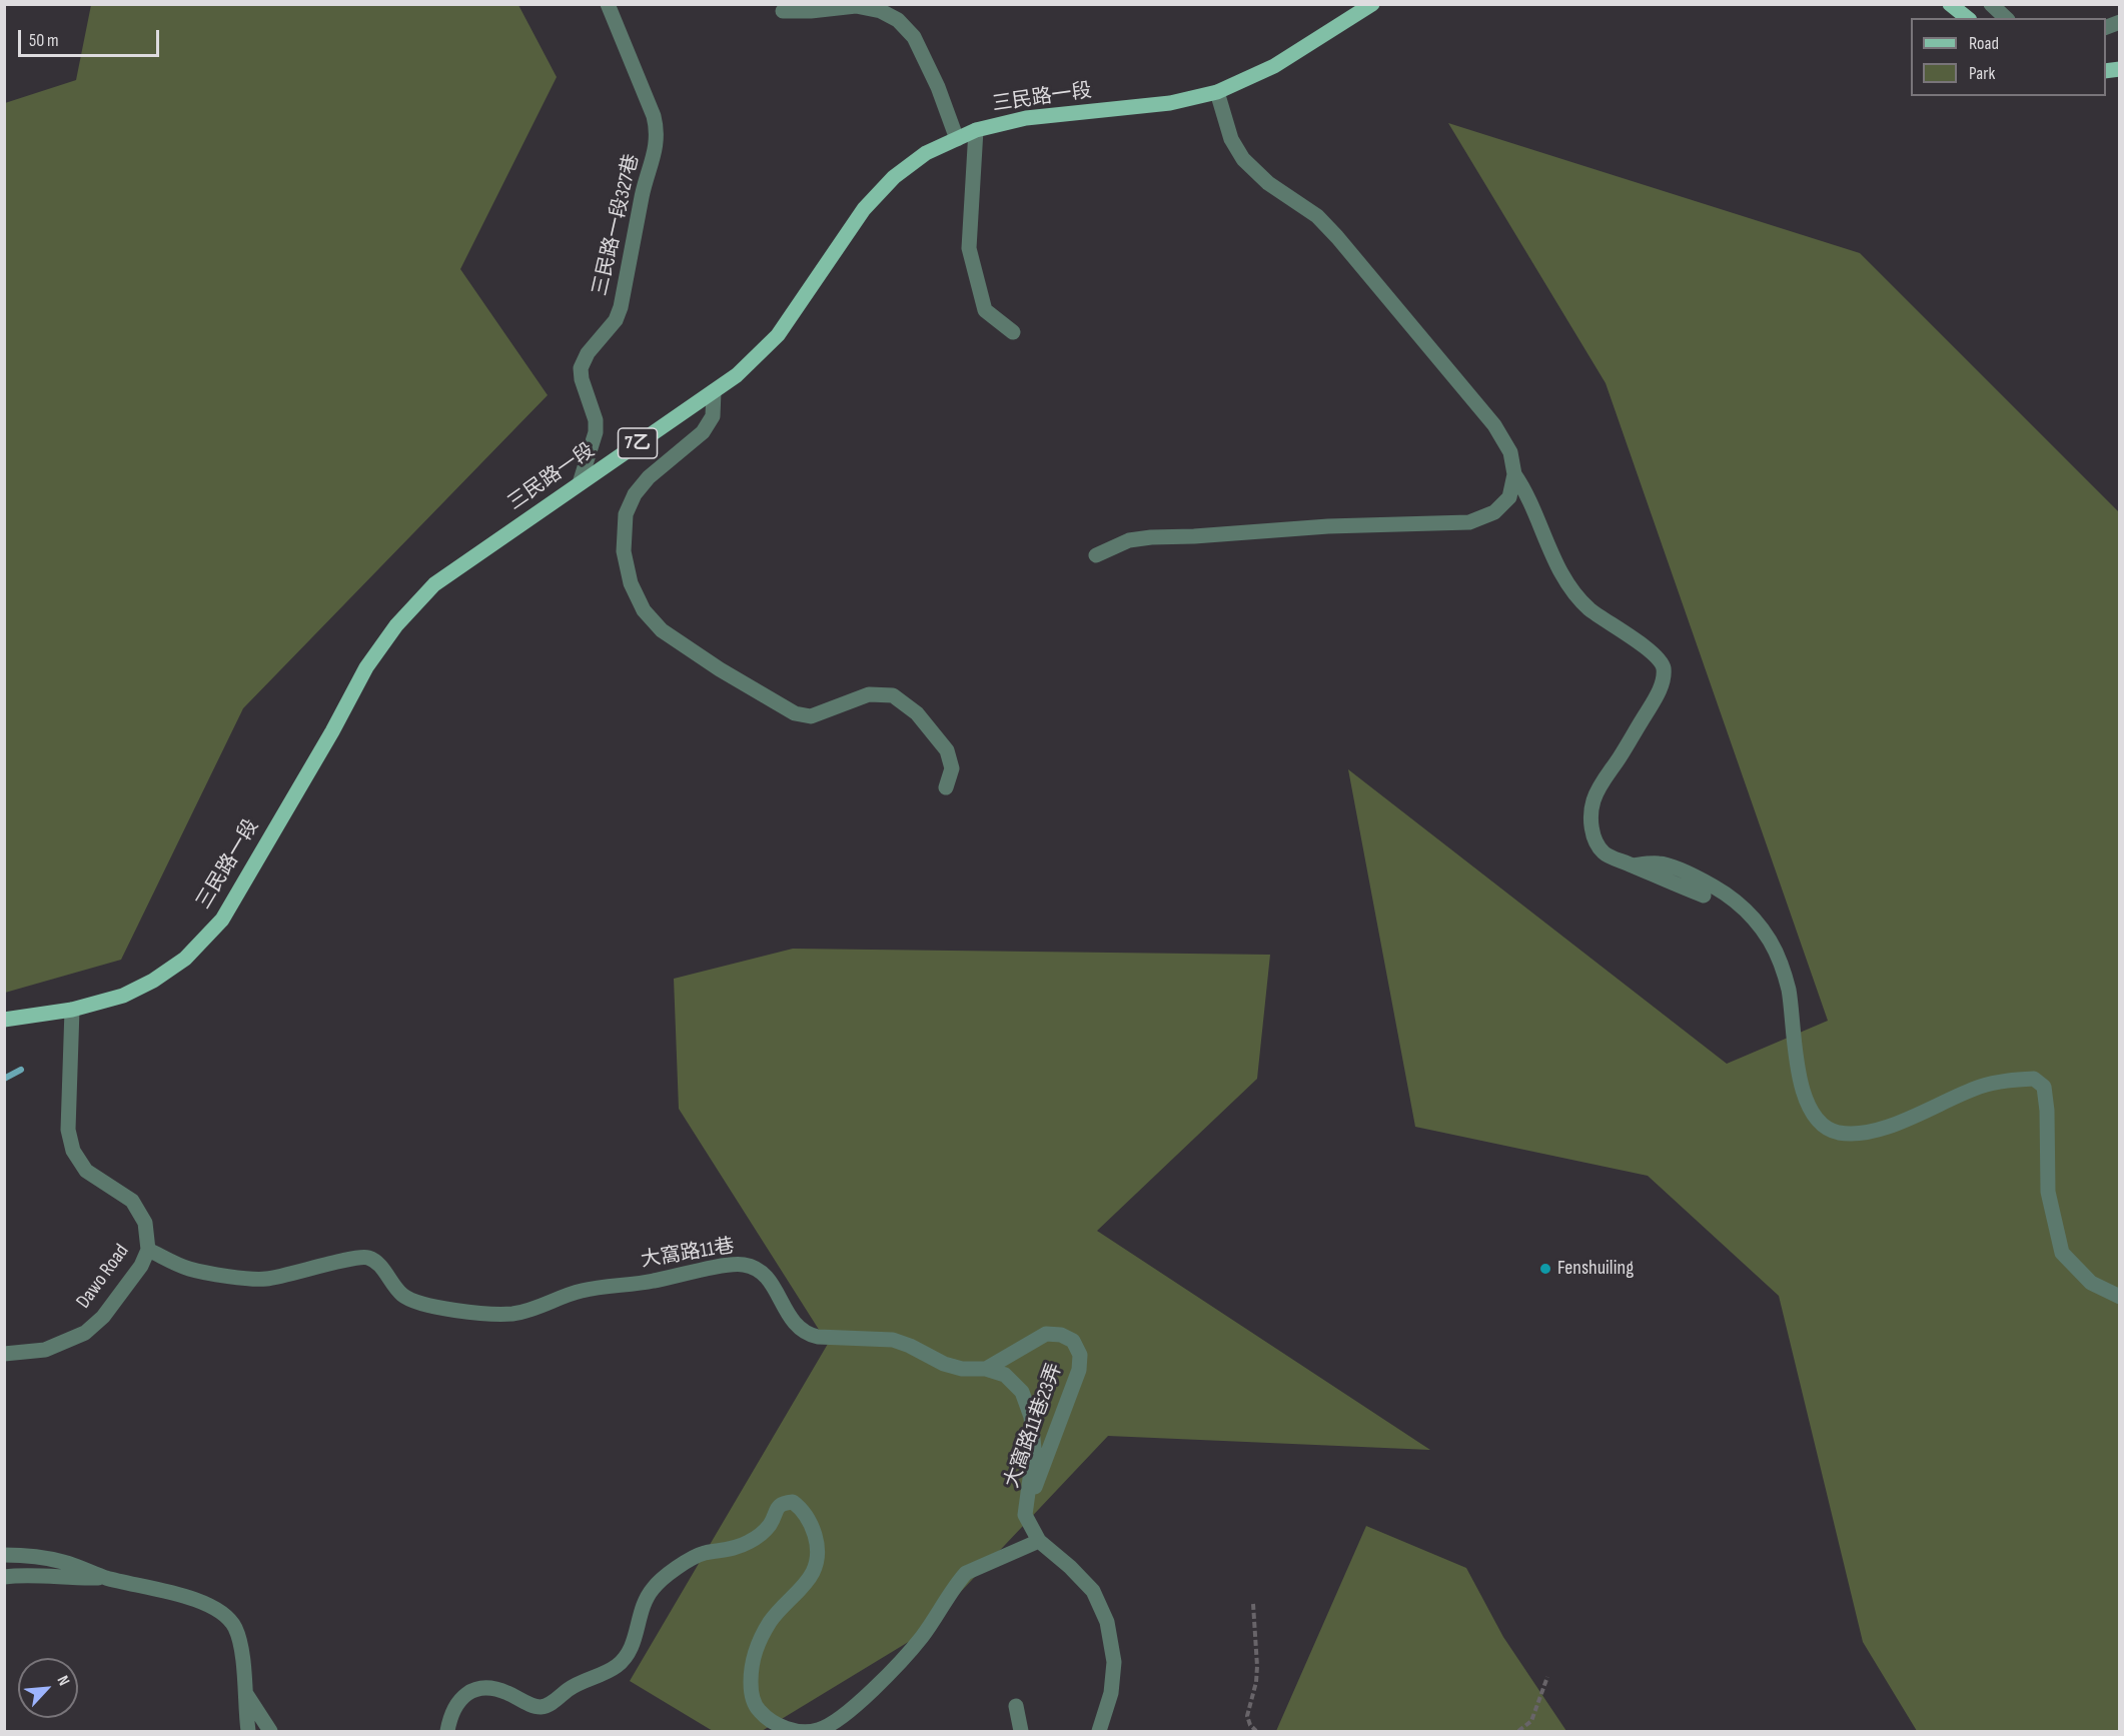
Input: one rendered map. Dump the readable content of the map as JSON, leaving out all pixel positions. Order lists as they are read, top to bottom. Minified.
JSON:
{"streets":{"main road":["三民路一段","7乙"],"street":["三民路一段327巷","大窩路11巷","Dawo Road","大窩路11巷23弄"]},"crossings":[["三民路一段","三民路一段327巷"],["三民路一段","Dawo Road"],["大窩路11巷","Dawo Road"],["大窩路11巷","大窩路11巷23弄"]],"places":["Fenshuiling"],"legend":["Road","Park"],"scale_bar":"50 m","north":"top right"}
